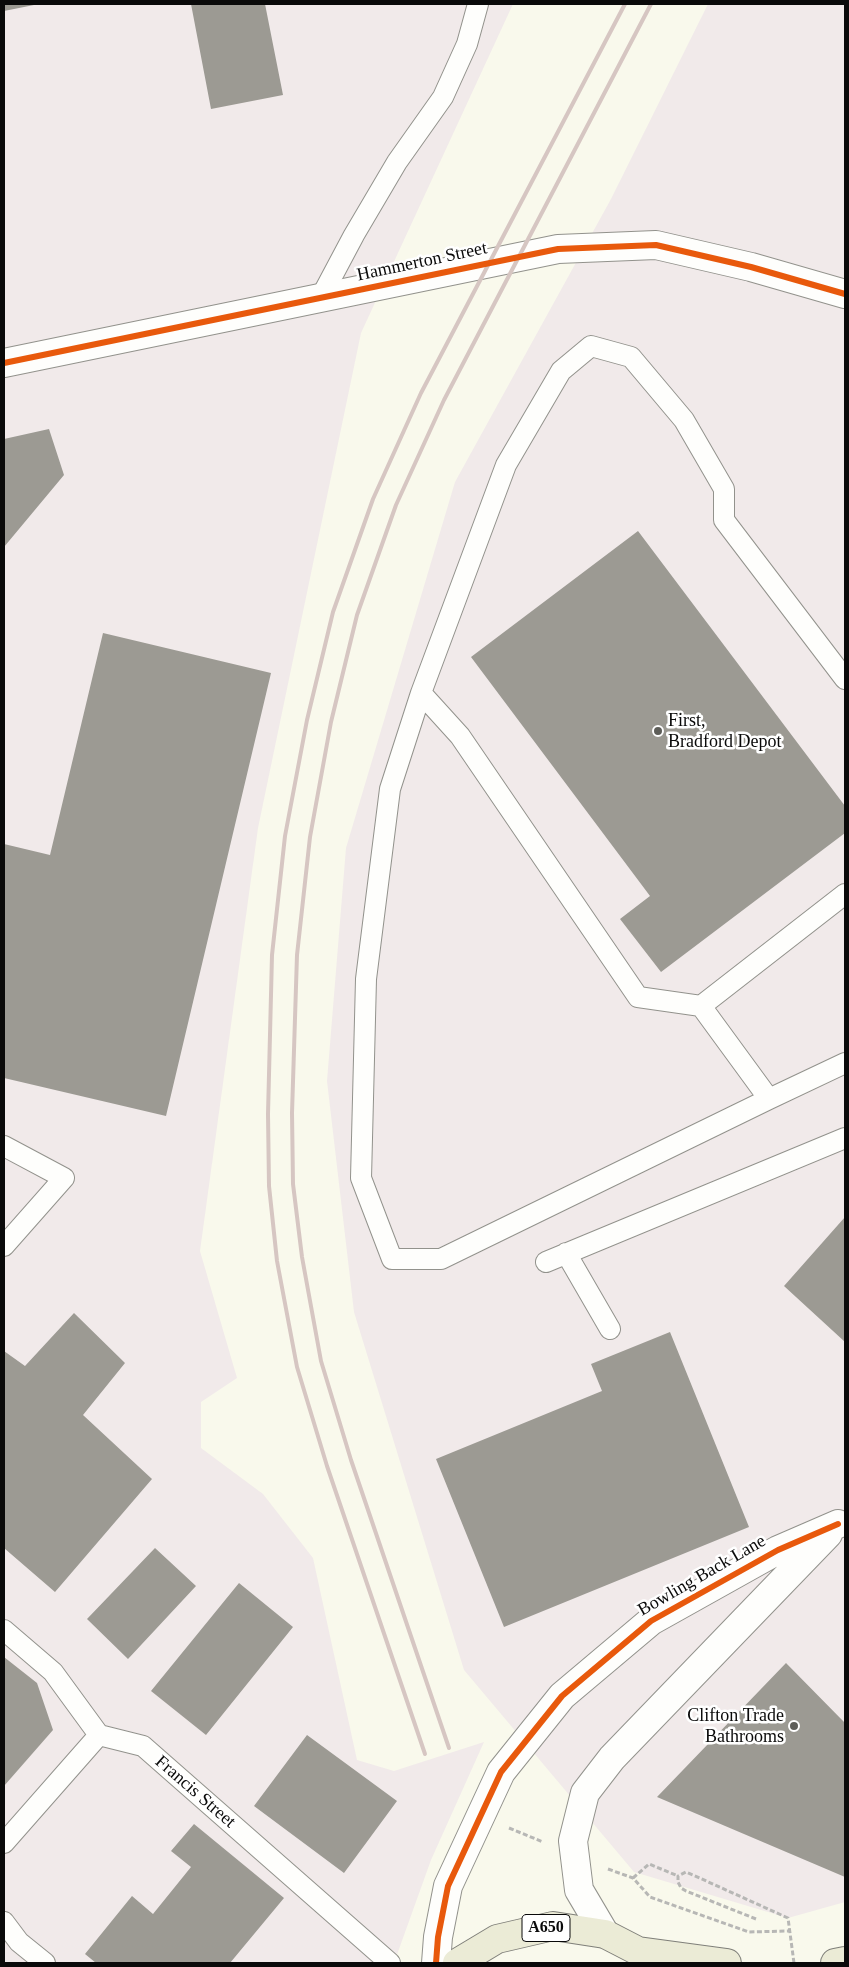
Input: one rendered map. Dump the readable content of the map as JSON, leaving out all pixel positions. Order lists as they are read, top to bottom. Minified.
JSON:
{"streets":{"main road":["A650"],"street":["Hammerton Street","Bowling Back Lane"],"lane":["Francis Street"]},"crossings":[["Bowling Back Lane","A650"]],"places":["First, Bradford Depot","Clifton Trade Bathrooms"]}
